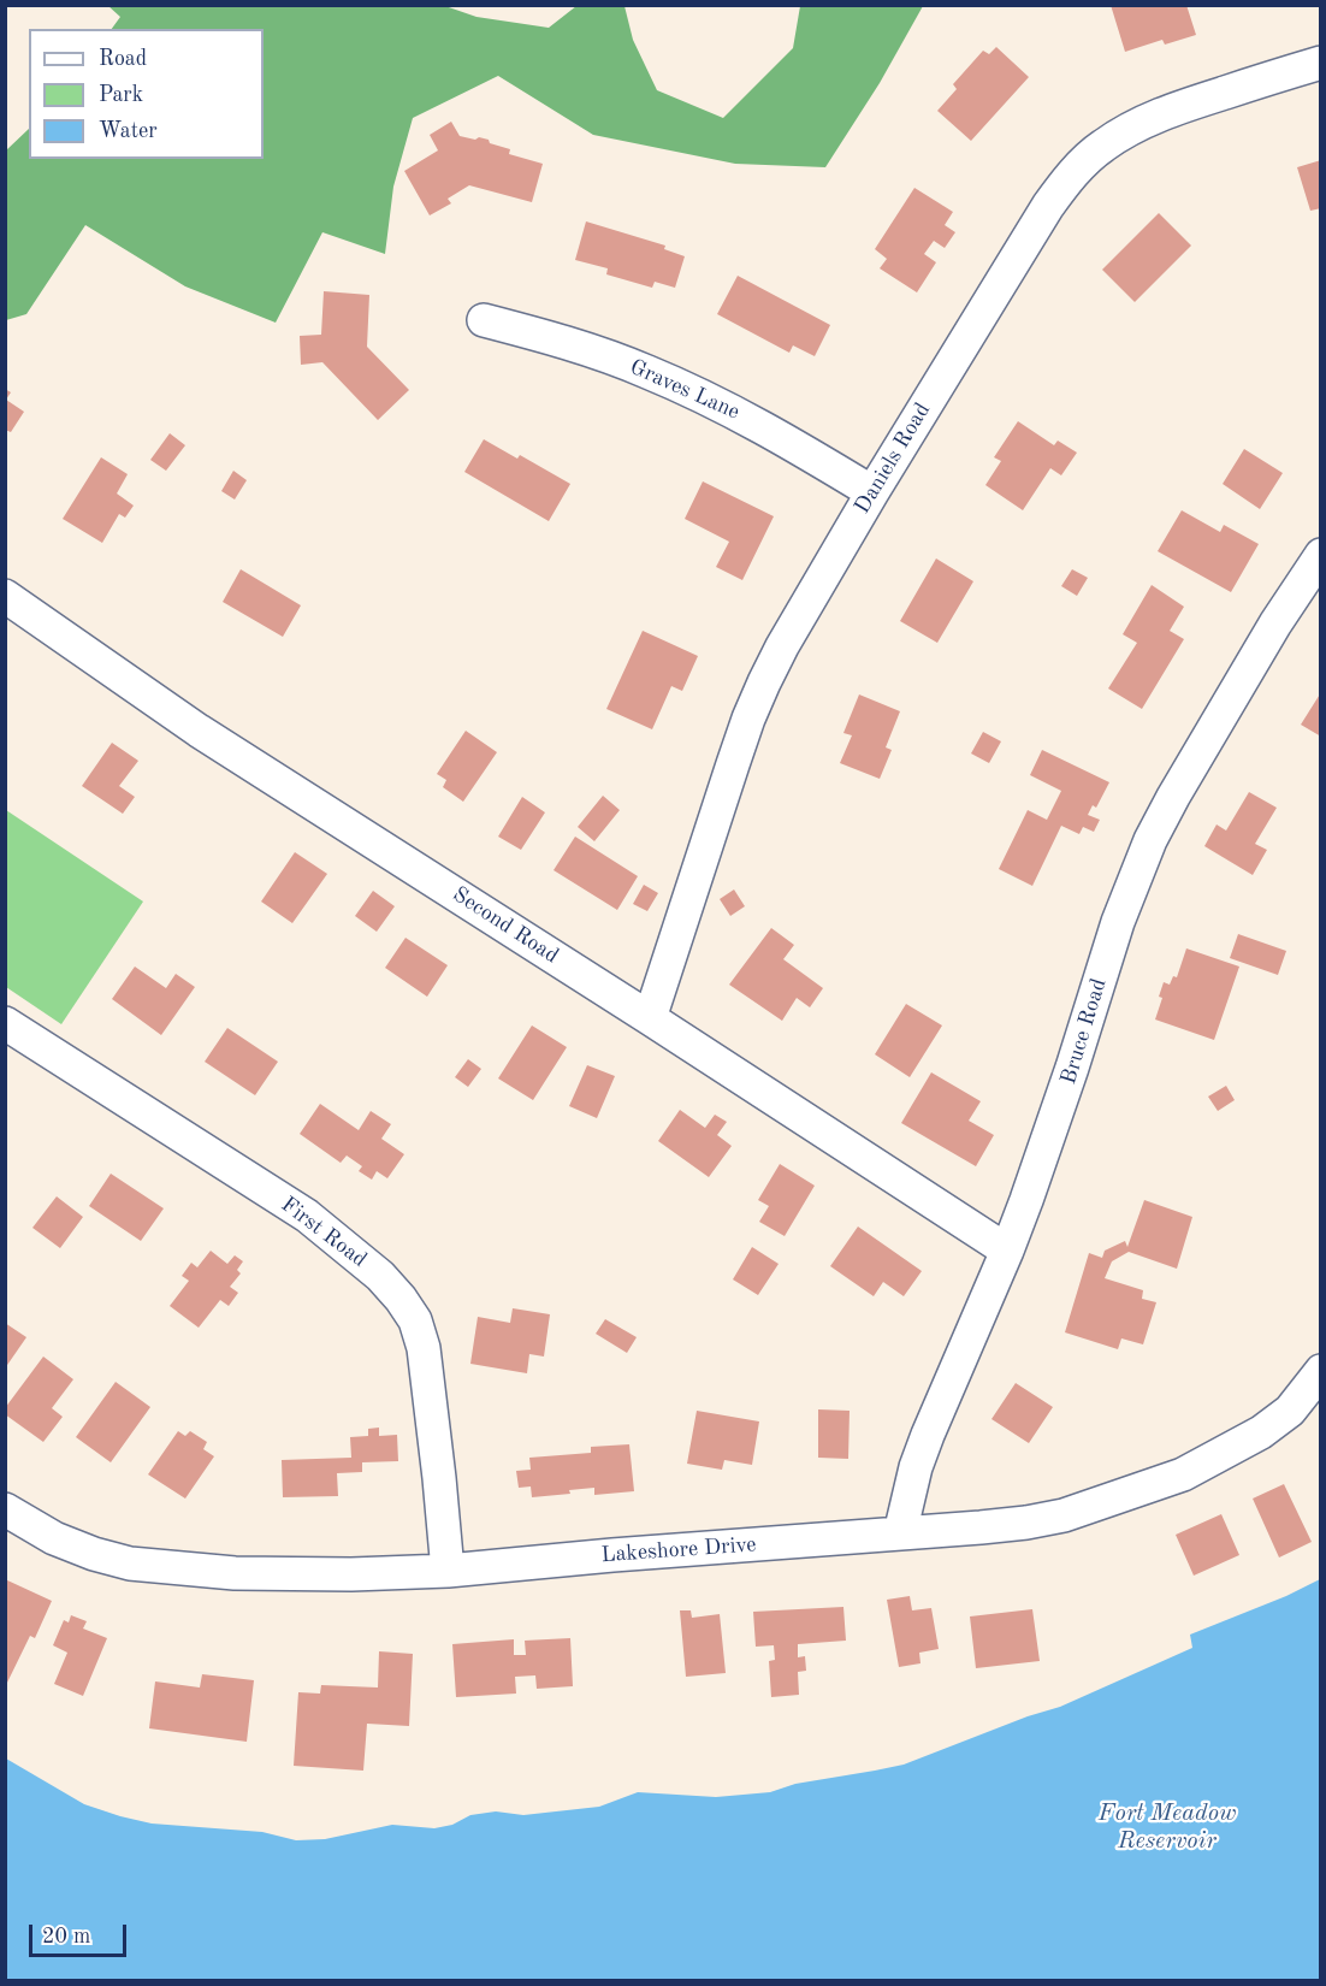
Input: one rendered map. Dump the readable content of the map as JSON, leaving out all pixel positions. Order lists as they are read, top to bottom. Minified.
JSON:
{"streets":{"street":["Graves Lane","Daniels Road","Second Road","Bruce Road","First Road","Lakeshore Drive"]},"crossings":[["Graves Lane","Daniels Road"],["Daniels Road","Second Road"],["Second Road","Bruce Road"],["Bruce Road","Lakeshore Drive"],["First Road","Lakeshore Drive"]],"water":["Fort Meadow Reservoir"],"legend":["Road","Park","Water"],"scale_bar":"20 m"}
